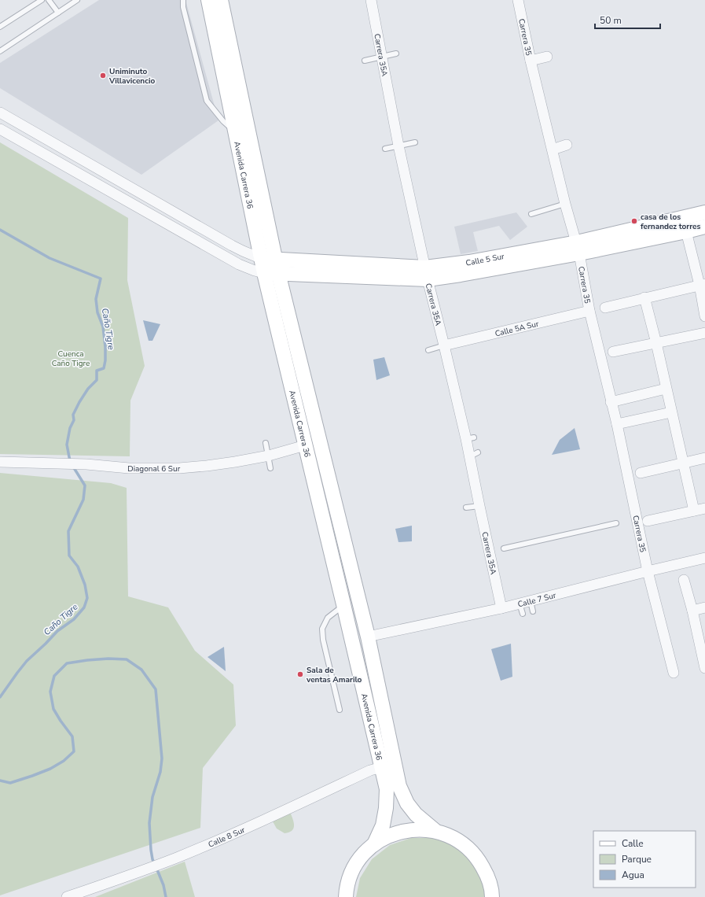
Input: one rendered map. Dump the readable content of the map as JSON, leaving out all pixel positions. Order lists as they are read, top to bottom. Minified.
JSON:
{"streets":{"main road":["Avenida Carrera 36","Calle 5 Sur"],"street":["Carrera 35","Carrera 35A","Calle 5A Sur","Diagonal 6 Sur","Calle 7 Sur","Calle 8 Sur"]},"crossings":[["Carrera 35","Calle 5 Sur"],["Carrera 35","Calle 5A Sur"],["Carrera 35","Calle 7 Sur"],["Carrera 35A","Calle 5 Sur"],["Carrera 35A","Calle 5A Sur"],["Carrera 35A","Calle 7 Sur"],["Avenida Carrera 36","Calle 5 Sur"],["Avenida Carrera 36","Diagonal 6 Sur"],["Avenida Carrera 36","Calle 7 Sur"],["Avenida Carrera 36","Calle 8 Sur"]],"water":["Caño Tigre"],"parks":["Cuenca Caño Tigre"],"places":["Uniminuto Villavicencio","casa de los fernandez torres","Sala de ventas Amarilo"],"legend":["Calle","Parque","Agua"],"scale_bar":"50 m"}
